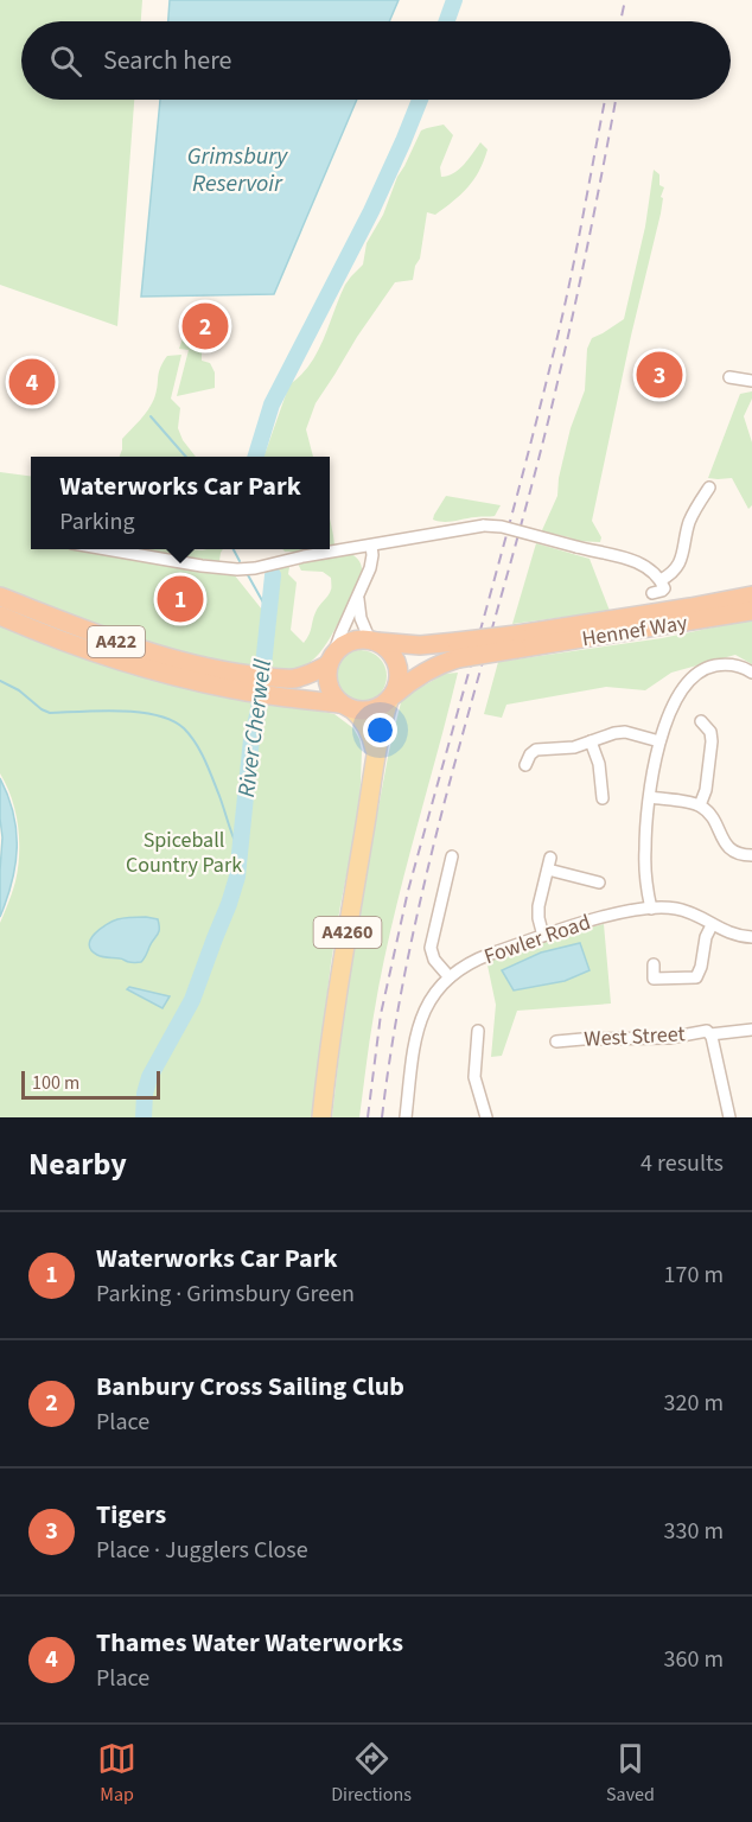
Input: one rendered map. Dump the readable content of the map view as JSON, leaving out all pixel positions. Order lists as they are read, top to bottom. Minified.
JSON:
{"streets":{"highway":["Hennef Way","A422"],"main road":["A4260"],"street":["Fowler Road","West Street"]},"crossings":[["A422","A4260"]],"water":["Grimsbury Reservoir","River Cherwell"],"parks":["Spiceball Country Park"],"scale_bar":"100 m","page":{"search":"Search here","pins":["2","3","4","1"],"popup":["Waterworks Car Park","Parking"],"scale":"100 m","heading":["Nearby","4 results"],"list":[{"mark":"1","name":"Waterworks Car Park","note":"Parking · Grimsbury Green","value":"170 m"},{"mark":"2","name":"Banbury Cross Sailing Club","note":"Place","value":"320 m"},{"mark":"3","name":"Tigers","note":"Place · Jugglers Close","value":"330 m"},{"mark":"4","name":"Thames Water Waterworks","note":"Place","value":"360 m"}],"nav":["Map","Directions","Saved"]}}
